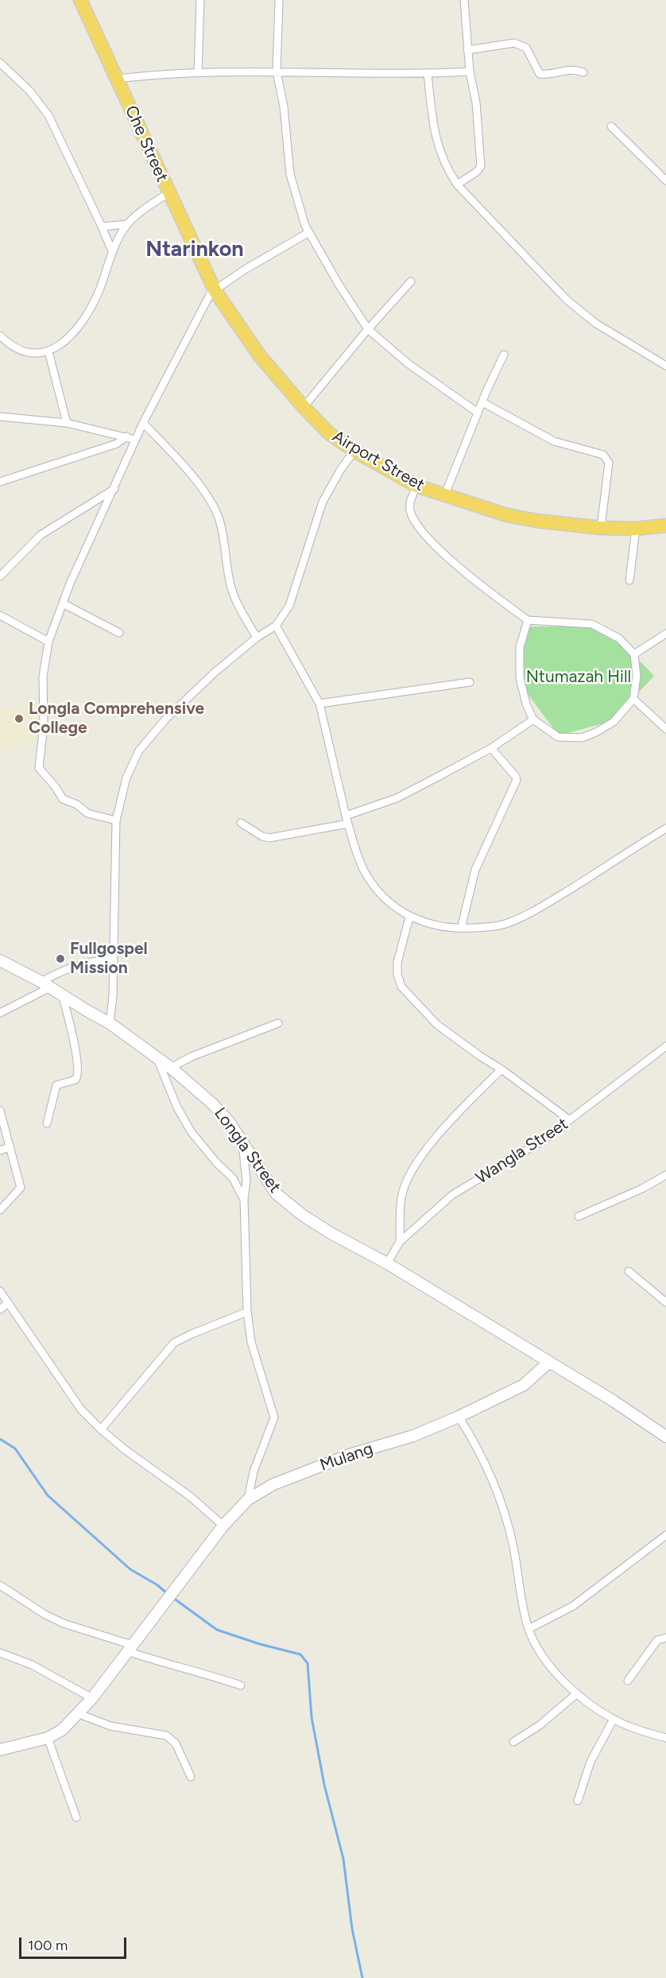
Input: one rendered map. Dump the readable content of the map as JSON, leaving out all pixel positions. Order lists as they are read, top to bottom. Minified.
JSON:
{"streets":{"highway":["Che Street","Airport Street"],"main road":["Longla Street","Mulang"],"street":["Wangla Street"]},"crossings":[["Che Street","Airport Street"],["Longla Street","Wangla Street"],["Longla Street","Mulang"]],"districts":["Ntarinkon"],"parks":["Ntumazah Hill"],"places":["Longla Comprehensive College","Fullgospel Mission"],"scale_bar":"100 m"}
